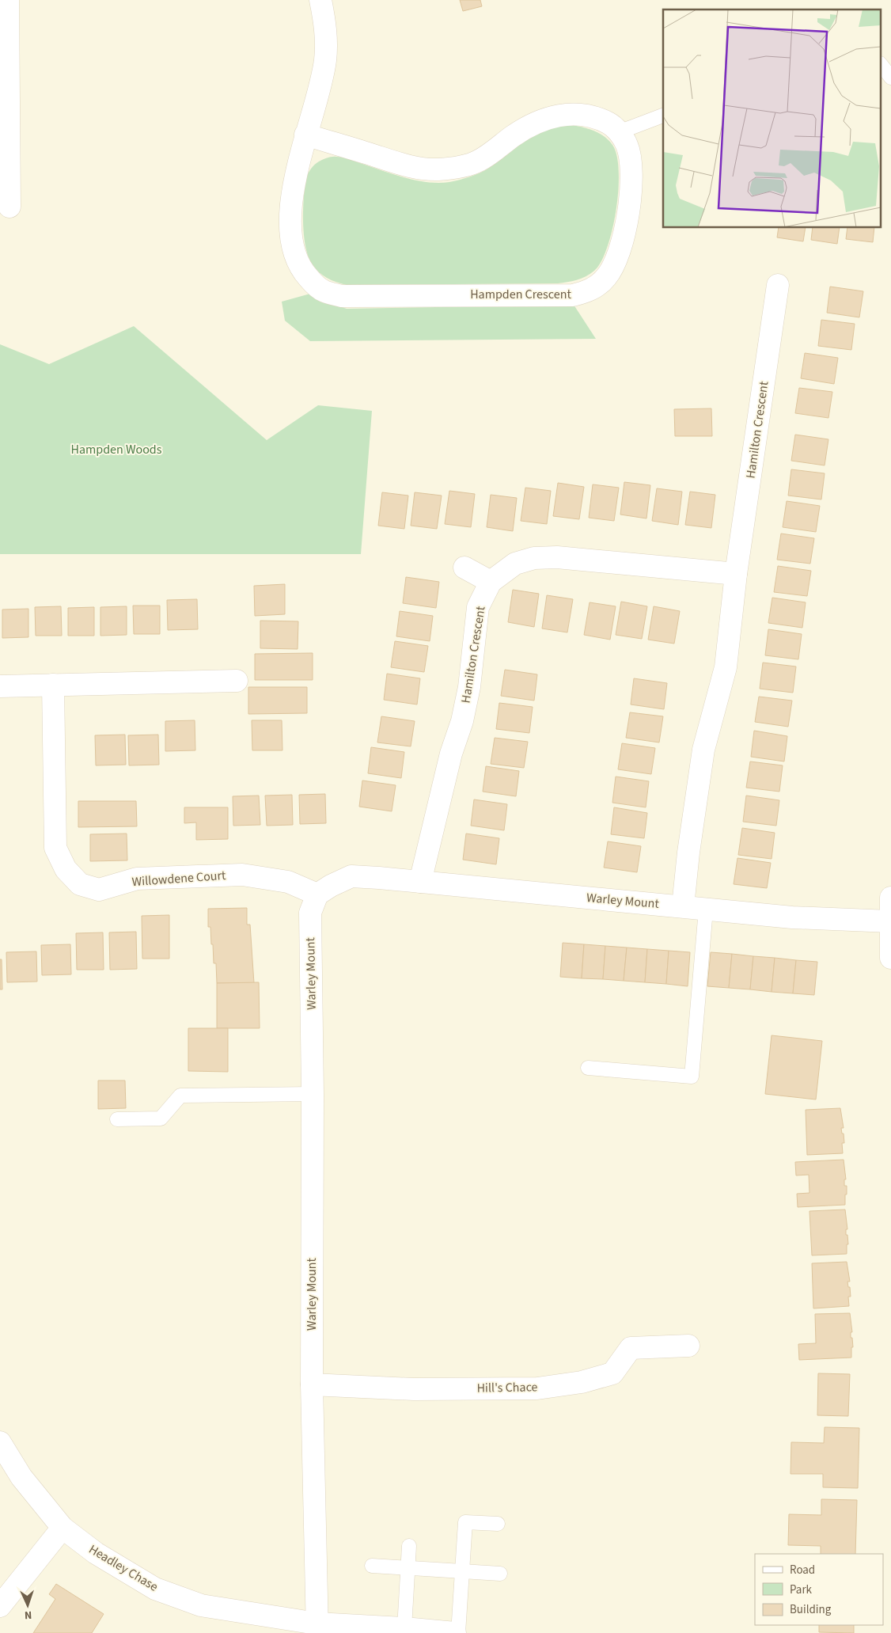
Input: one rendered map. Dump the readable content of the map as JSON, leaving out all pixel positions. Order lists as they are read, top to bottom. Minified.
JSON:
{"streets":{"street":["Hampden Crescent","Hamilton Crescent","Willowdene Court","Warley Mount","Hill's Chace","Headley Chase"]},"crossings":[["Hamilton Crescent","Warley Mount"],["Willowdene Court","Warley Mount"],["Warley Mount","Hill's Chace"],["Warley Mount","Headley Chase"]],"parks":["Hampden Woods"],"legend":["Road","Park","Building"],"north":"bottom"}
